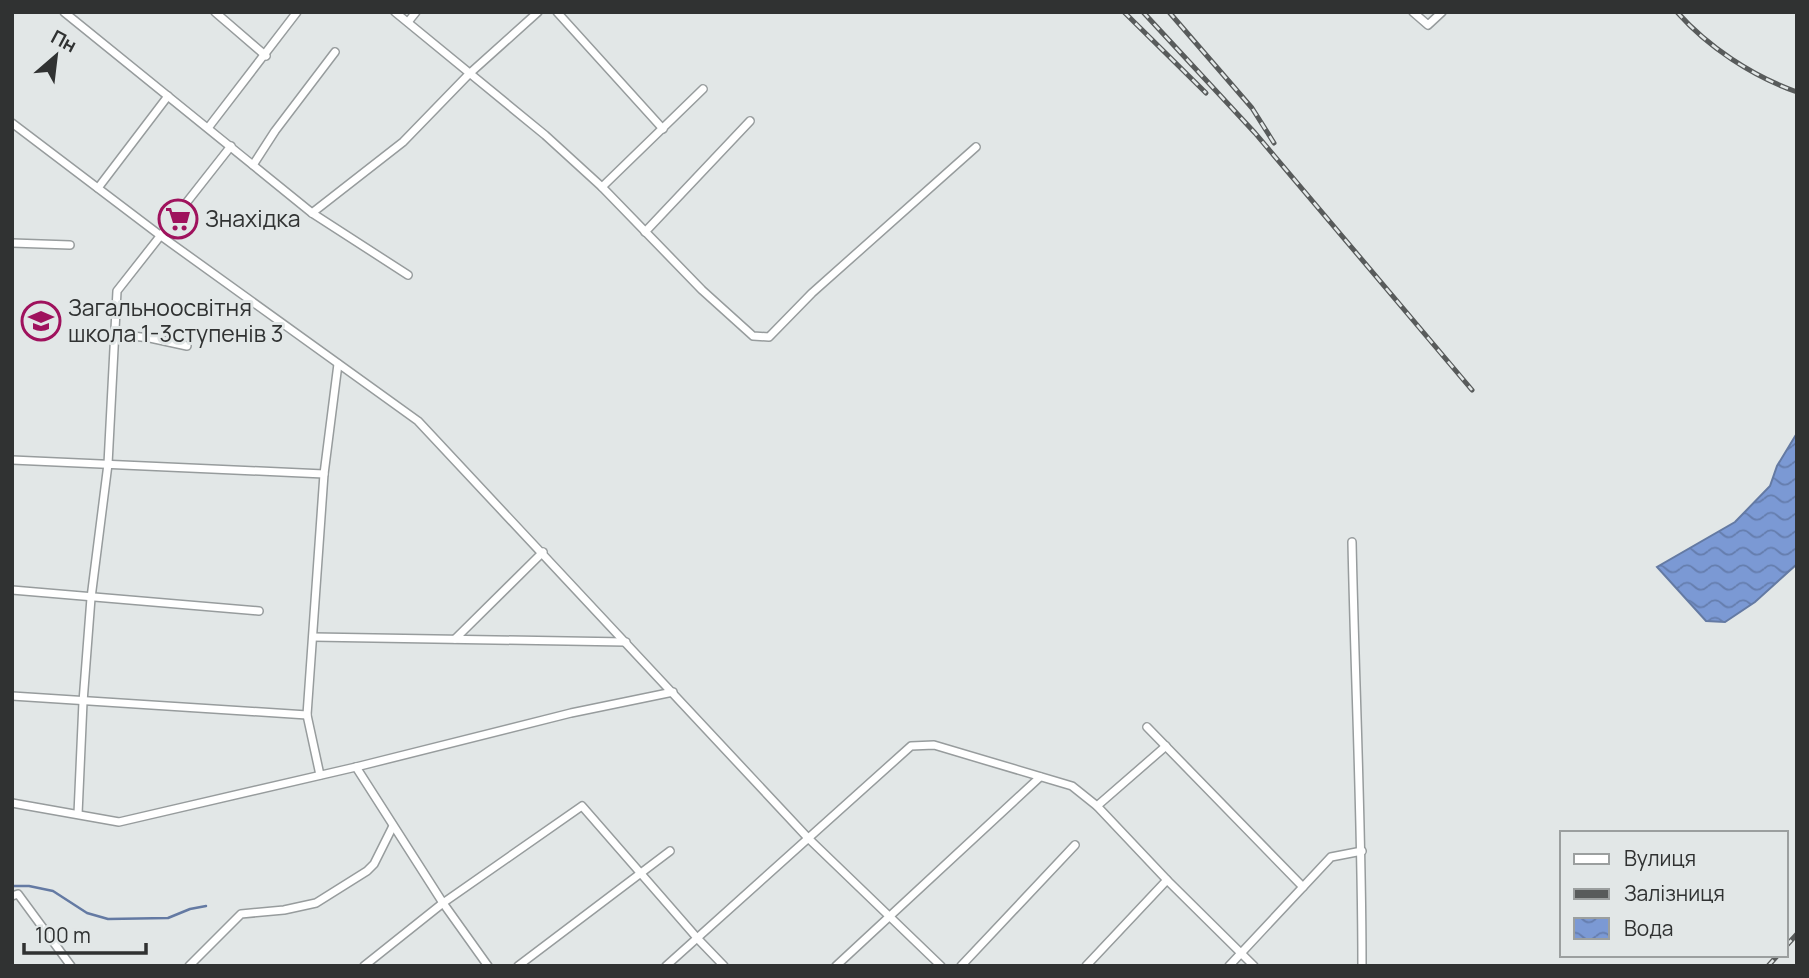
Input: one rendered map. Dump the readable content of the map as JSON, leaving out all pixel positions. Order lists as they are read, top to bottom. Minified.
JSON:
{"places":{"supermarket":["Знахідка"],"school or university":["Загальноосвiтня школа 1-3ступенiв 3"]},"legend":["Вулиця","Залізниця","Вода"],"scale_bar":"100 m","north":"top right"}
